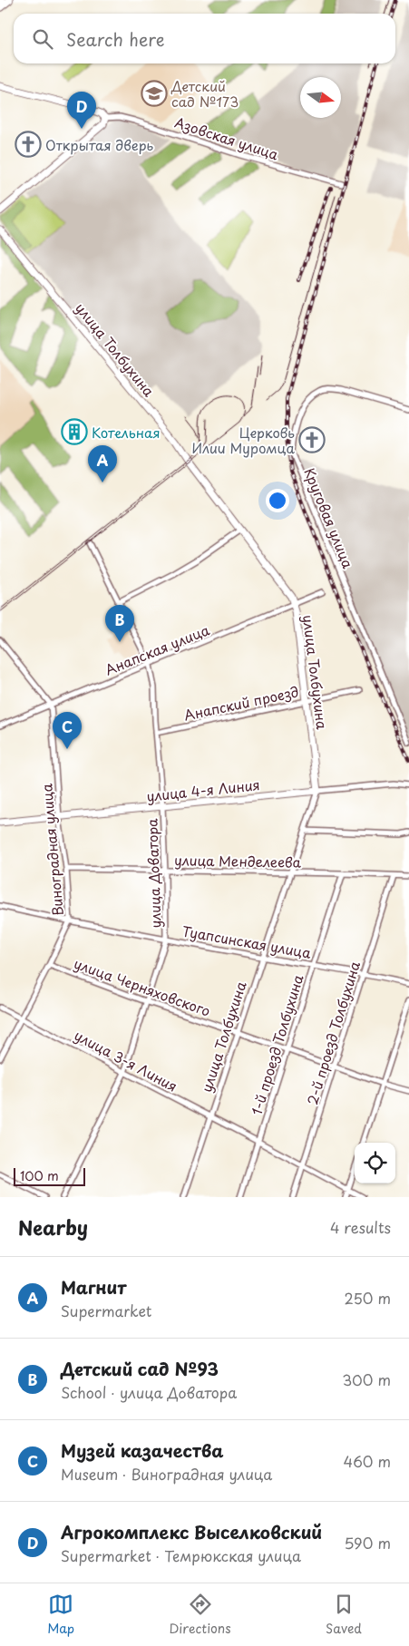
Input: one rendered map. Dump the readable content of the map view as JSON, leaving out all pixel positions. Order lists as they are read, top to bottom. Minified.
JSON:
{"streets":{"street":["Азовская улица","улица Толбухина","Круговая улица","Анапская улица","Анапский проезд","улица 4-я Линия","Виноградная улица","улица Менделеева","улица Доватора","Туапсинская улица","улица Черняховского","2-й проезд Толбухина","1-й проезд Толбухина","улица 3-я Линия"]},"crossings":[["улица Толбухина","Анапская улица"],["улица Толбухина","Анапский проезд"],["улица Толбухина","улица 4-я Линия"],["улица Толбухина","улица Менделеева"],["улица Толбухина","Туапсинская улица"],["улица Толбухина","улица Черняховского"],["улица Толбухина","улица 3-я Линия"],["Анапская улица","Виноградная улица"],["Анапская улица","улица Доватора"],["Анапский проезд","улица Доватора"],["улица 4-я Линия","Виноградная улица"],["улица 4-я Линия","улица Доватора"],["Виноградная улица","улица Менделеева"],["Виноградная улица","Туапсинская улица"],["Виноградная улица","улица Черняховского"],["Виноградная улица","улица 3-я Линия"],["улица Менделеева","улица Доватора"],["улица Менделеева","2-й проезд Толбухина"],["улица Менделеева","1-й проезд Толбухина"],["улица Доватора","Туапсинская улица"],["улица Доватора","улица Черняховского"],["улица Доватора","улица 3-я Линия"],["Туапсинская улица","2-й проезд Толбухина"],["Туапсинская улица","1-й проезд Толбухина"],["улица Черняховского","2-й проезд Толбухина"],["улица Черняховского","1-й проезд Толбухина"],["2-й проезд Толбухина","улица 3-я Линия"],["1-й проезд Толбухина","улица 3-я Линия"]],"places":{"school or university":["Детский cад №173"],"church":["Открытая дверь","Церковь Илии Муромца"],"building":["Котельная"]},"scale_bar":"100 m","north":"right","page":{"search":"Search here","pins":["D","A","B","C"],"scale":"100 m","heading":["Nearby","4 results"],"list":[{"mark":"A","name":"Магнит","note":"Supermarket","value":"250 m"},{"mark":"B","name":"Детский сад №93","note":"School · улица Доватора","value":"300 m"},{"mark":"C","name":"Музей казачества","note":"Museum · Виноградная улица","value":"460 m"},{"mark":"D","name":"Агрокомплекс Выселковский","note":"Supermarket · Темрюкская улица","value":"590 m"}],"nav":["Map","Directions","Saved"]}}
